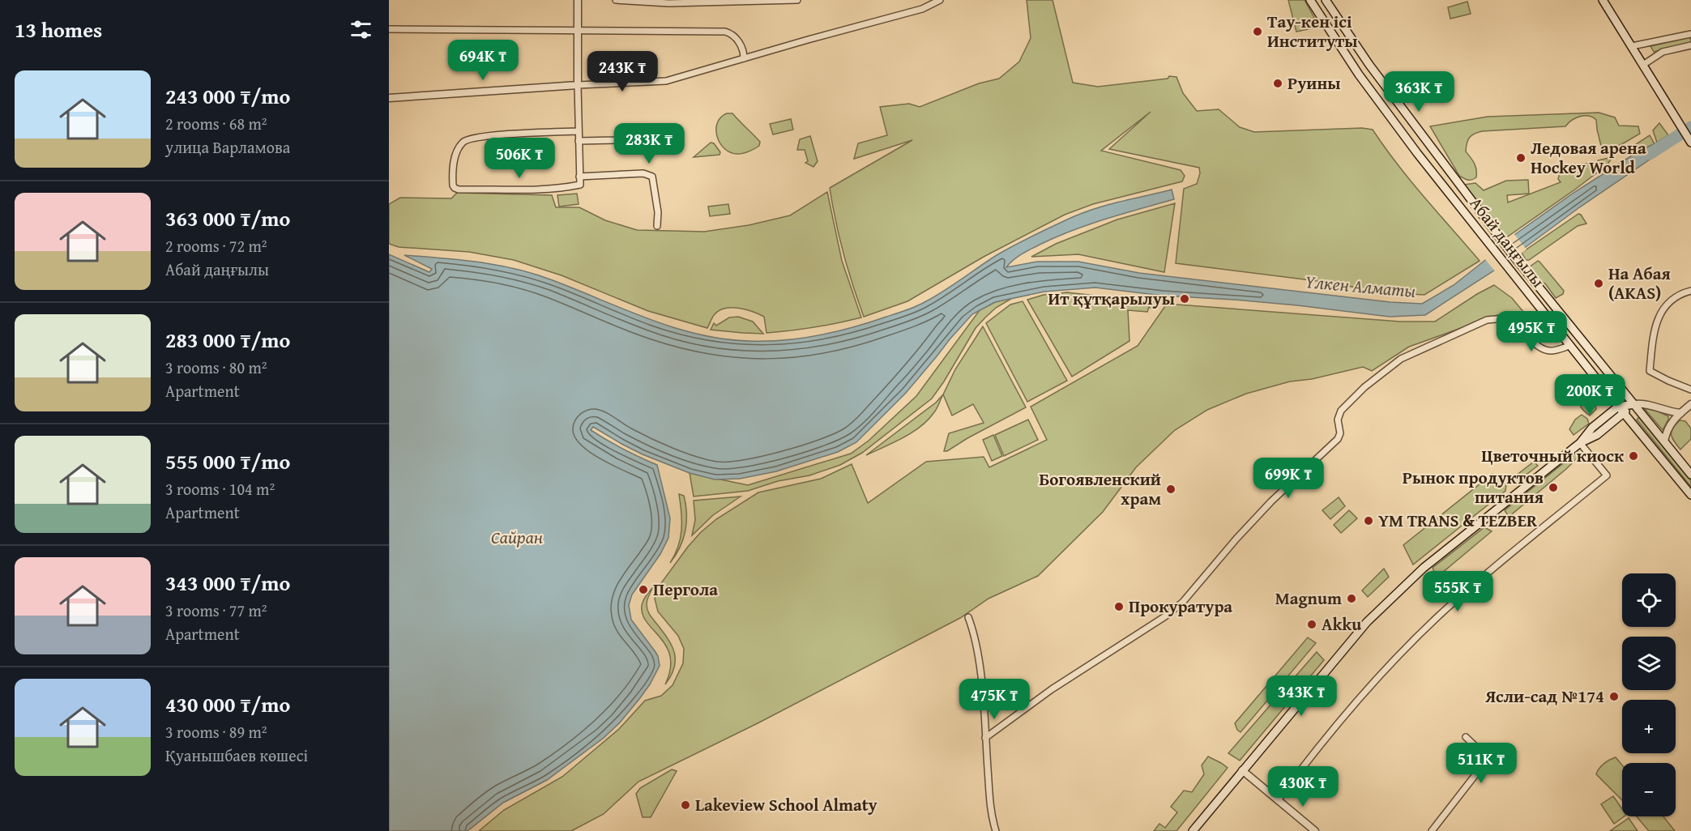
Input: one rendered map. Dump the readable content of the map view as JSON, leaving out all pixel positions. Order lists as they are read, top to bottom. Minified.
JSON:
{"streets":{"main road":["Абай даңғылы"]},"water":["Үлкен Алматы","Сайран"],"places":["Тау-кен ісі Институты","Руины","Ледовая арена Hockey World","На Абая (AKAS)","Ит құтқарылуы","Цветочный киоск","Рынок продуктов питания","Богоявленский храм","YM TRANS & TEZBER","Пергола","Magnum","Прокуратура","Akku","Ясли-сад №174","Lakeview School Almaty"],"page":{"heading":"13 homes","price":["694K ₸","243K ₸","363K ₸","283K ₸","506K ₸","495K ₸","200K ₸","699K ₸","555K ₸","343K ₸","475K ₸","511K ₸","430K ₸"],"list":[{"name":"243 000 ₸/mo","note":"2 rooms · 68 m² · улица Варламова"},{"name":"363 000 ₸/mo","note":"2 rooms · 72 m² · Абай даңғылы"},{"name":"283 000 ₸/mo","note":"3 rooms · 80 m² · Apartment"},{"name":"555 000 ₸/mo","note":"3 rooms · 104 m² · Apartment"},{"name":"343 000 ₸/mo","note":"3 rooms · 77 m² · Apartment"},{"name":"430 000 ₸/mo","note":"3 rooms · 89 m² · Қуанышбаев көшесі"}],"map_buttons":["+","−"]}}
